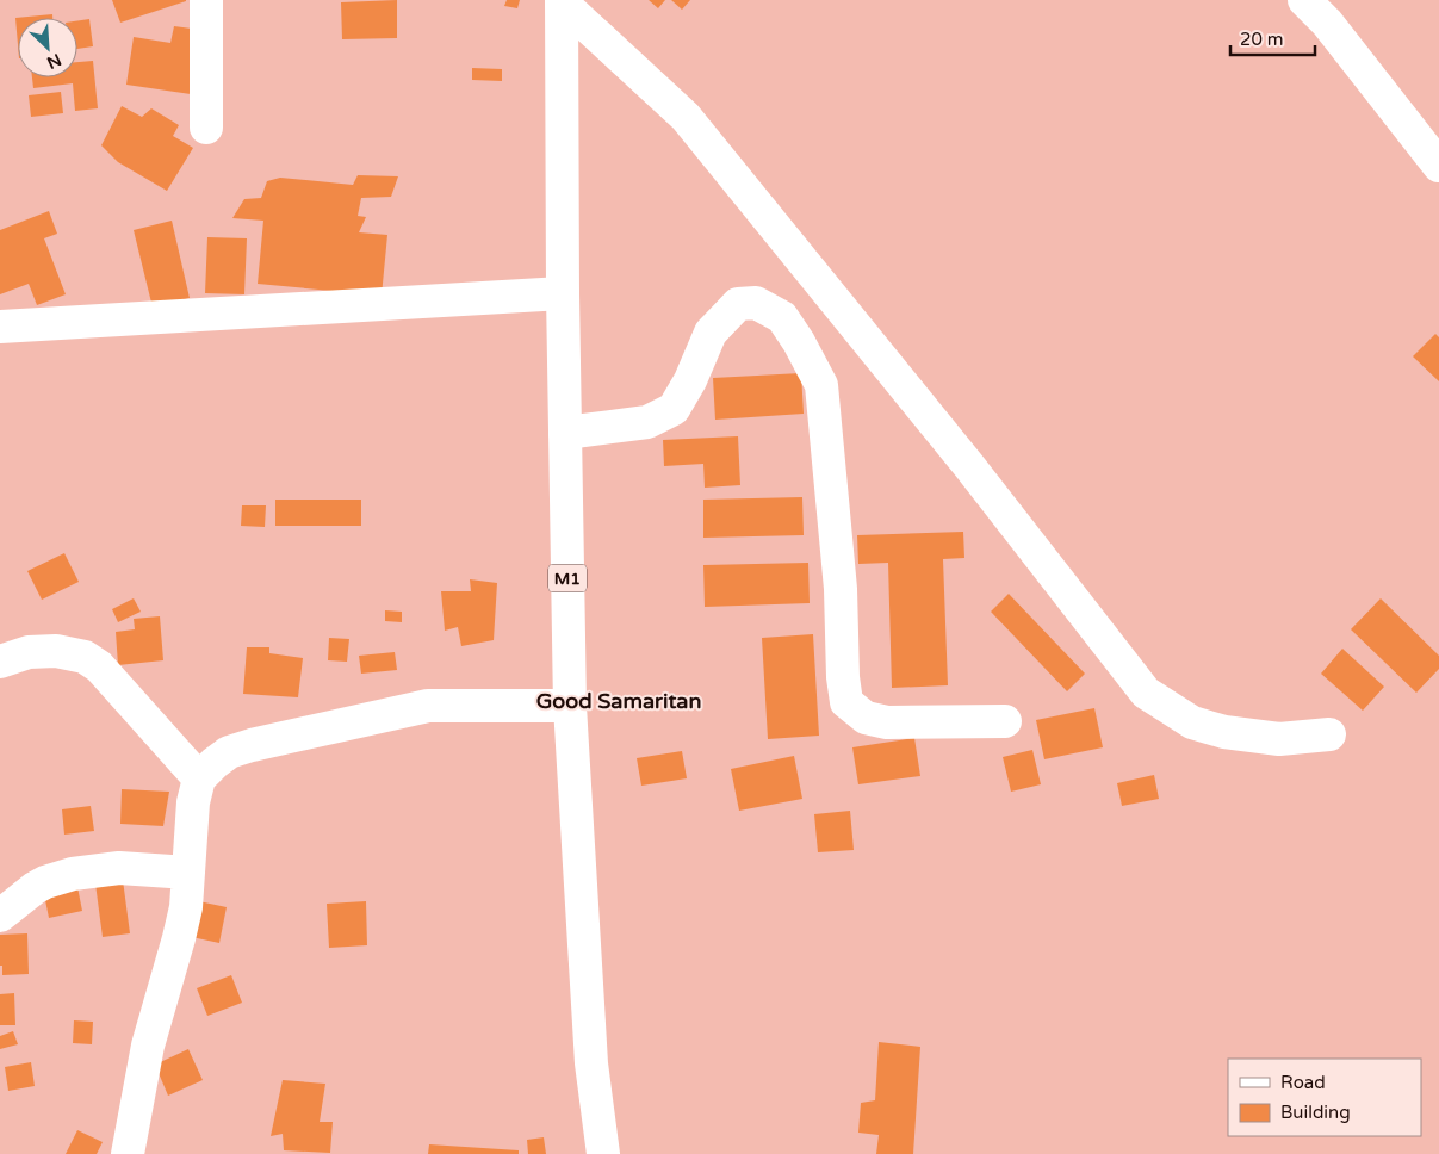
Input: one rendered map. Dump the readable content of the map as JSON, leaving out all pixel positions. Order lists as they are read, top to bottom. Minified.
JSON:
{"streets":{"main road":["M1"]},"districts":["Good Samaritan"],"legend":["Road","Building"],"scale_bar":"20 m","north":"bottom right"}
